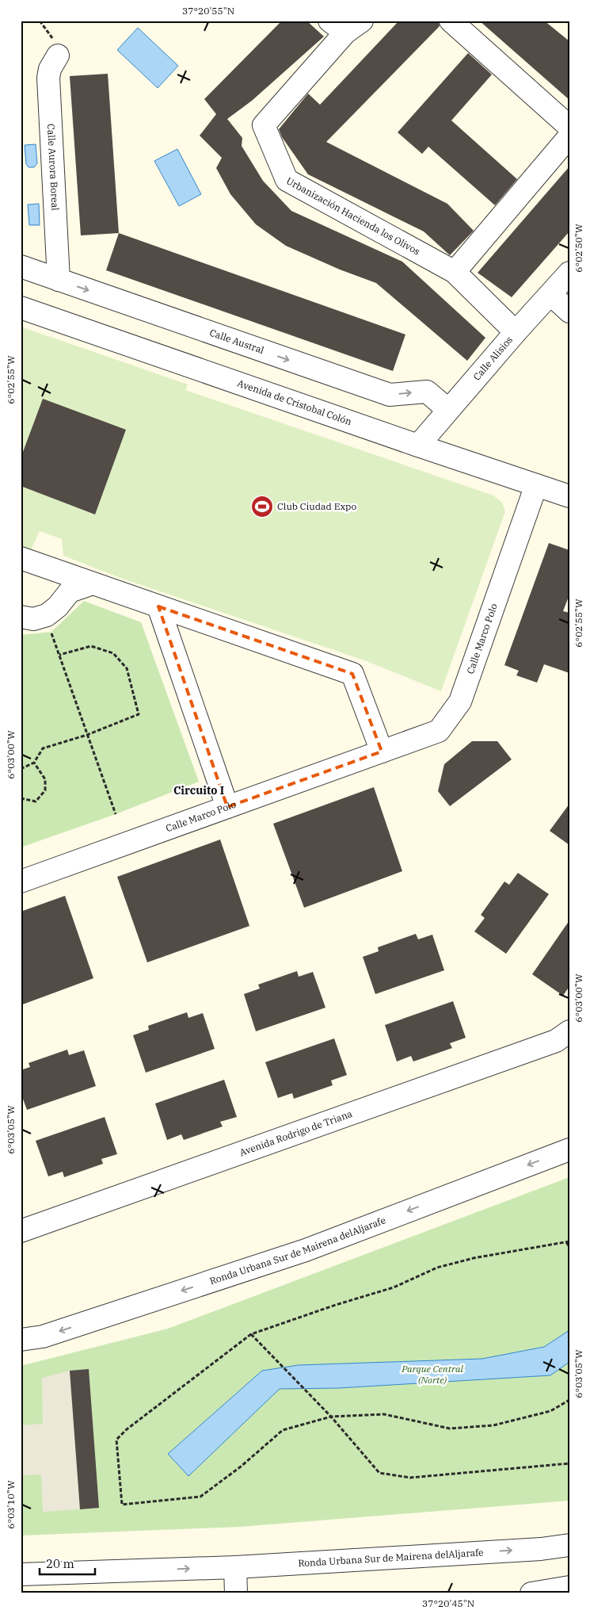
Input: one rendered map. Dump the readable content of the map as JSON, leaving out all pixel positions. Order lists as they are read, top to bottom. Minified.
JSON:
{"streets":{"street":["Calle Aurora Boreal","Urbanización Hacienda los Olivos","Calle Austral","Calle Alisios","Avenida de Cristobal Colón","Calle Marco Polo","Avenida Rodrigo de Triana","Ronda Urbana Sur de Mairena delAljarafe"]},"crossings":[["Calle Aurora Boreal","Calle Austral"],["Urbanización Hacienda los Olivos","Calle Alisios"],["Calle Austral","Calle Alisios"],["Calle Alisios","Avenida de Cristobal Colón"],["Avenida de Cristobal Colón","Calle Marco Polo"]],"one_way":["Calle Austral"],"districts":["Circuito I"],"parks":["Parque Central (Norte)"],"places":{"sports":["Club Ciudad Expo"]},"scale_bar":"20 m","coordinates":["37°20'55\"N","6°02'50\"W","6°02'55\"W","6°03'00\"W","6°03'05\"W","6°03'10\"W","37°20'45\"N"]}
